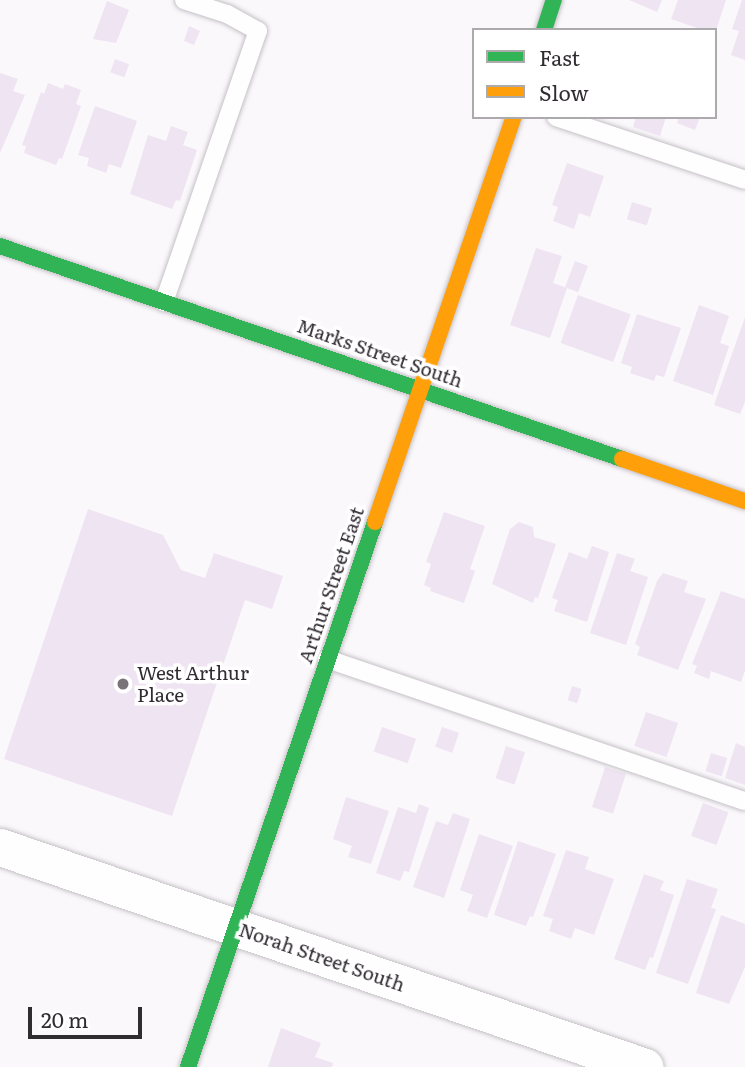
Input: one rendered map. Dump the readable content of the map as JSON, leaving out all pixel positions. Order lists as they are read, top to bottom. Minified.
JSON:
{"streets":{"main road":["Marks Street South","Arthur Street East"],"street":["Norah Street South"]},"crossings":[["Marks Street South","Arthur Street East"],["Arthur Street East","Norah Street South"]],"places":["West Arthur Place"],"legend":["Fast","Slow"],"scale_bar":"20 m"}
